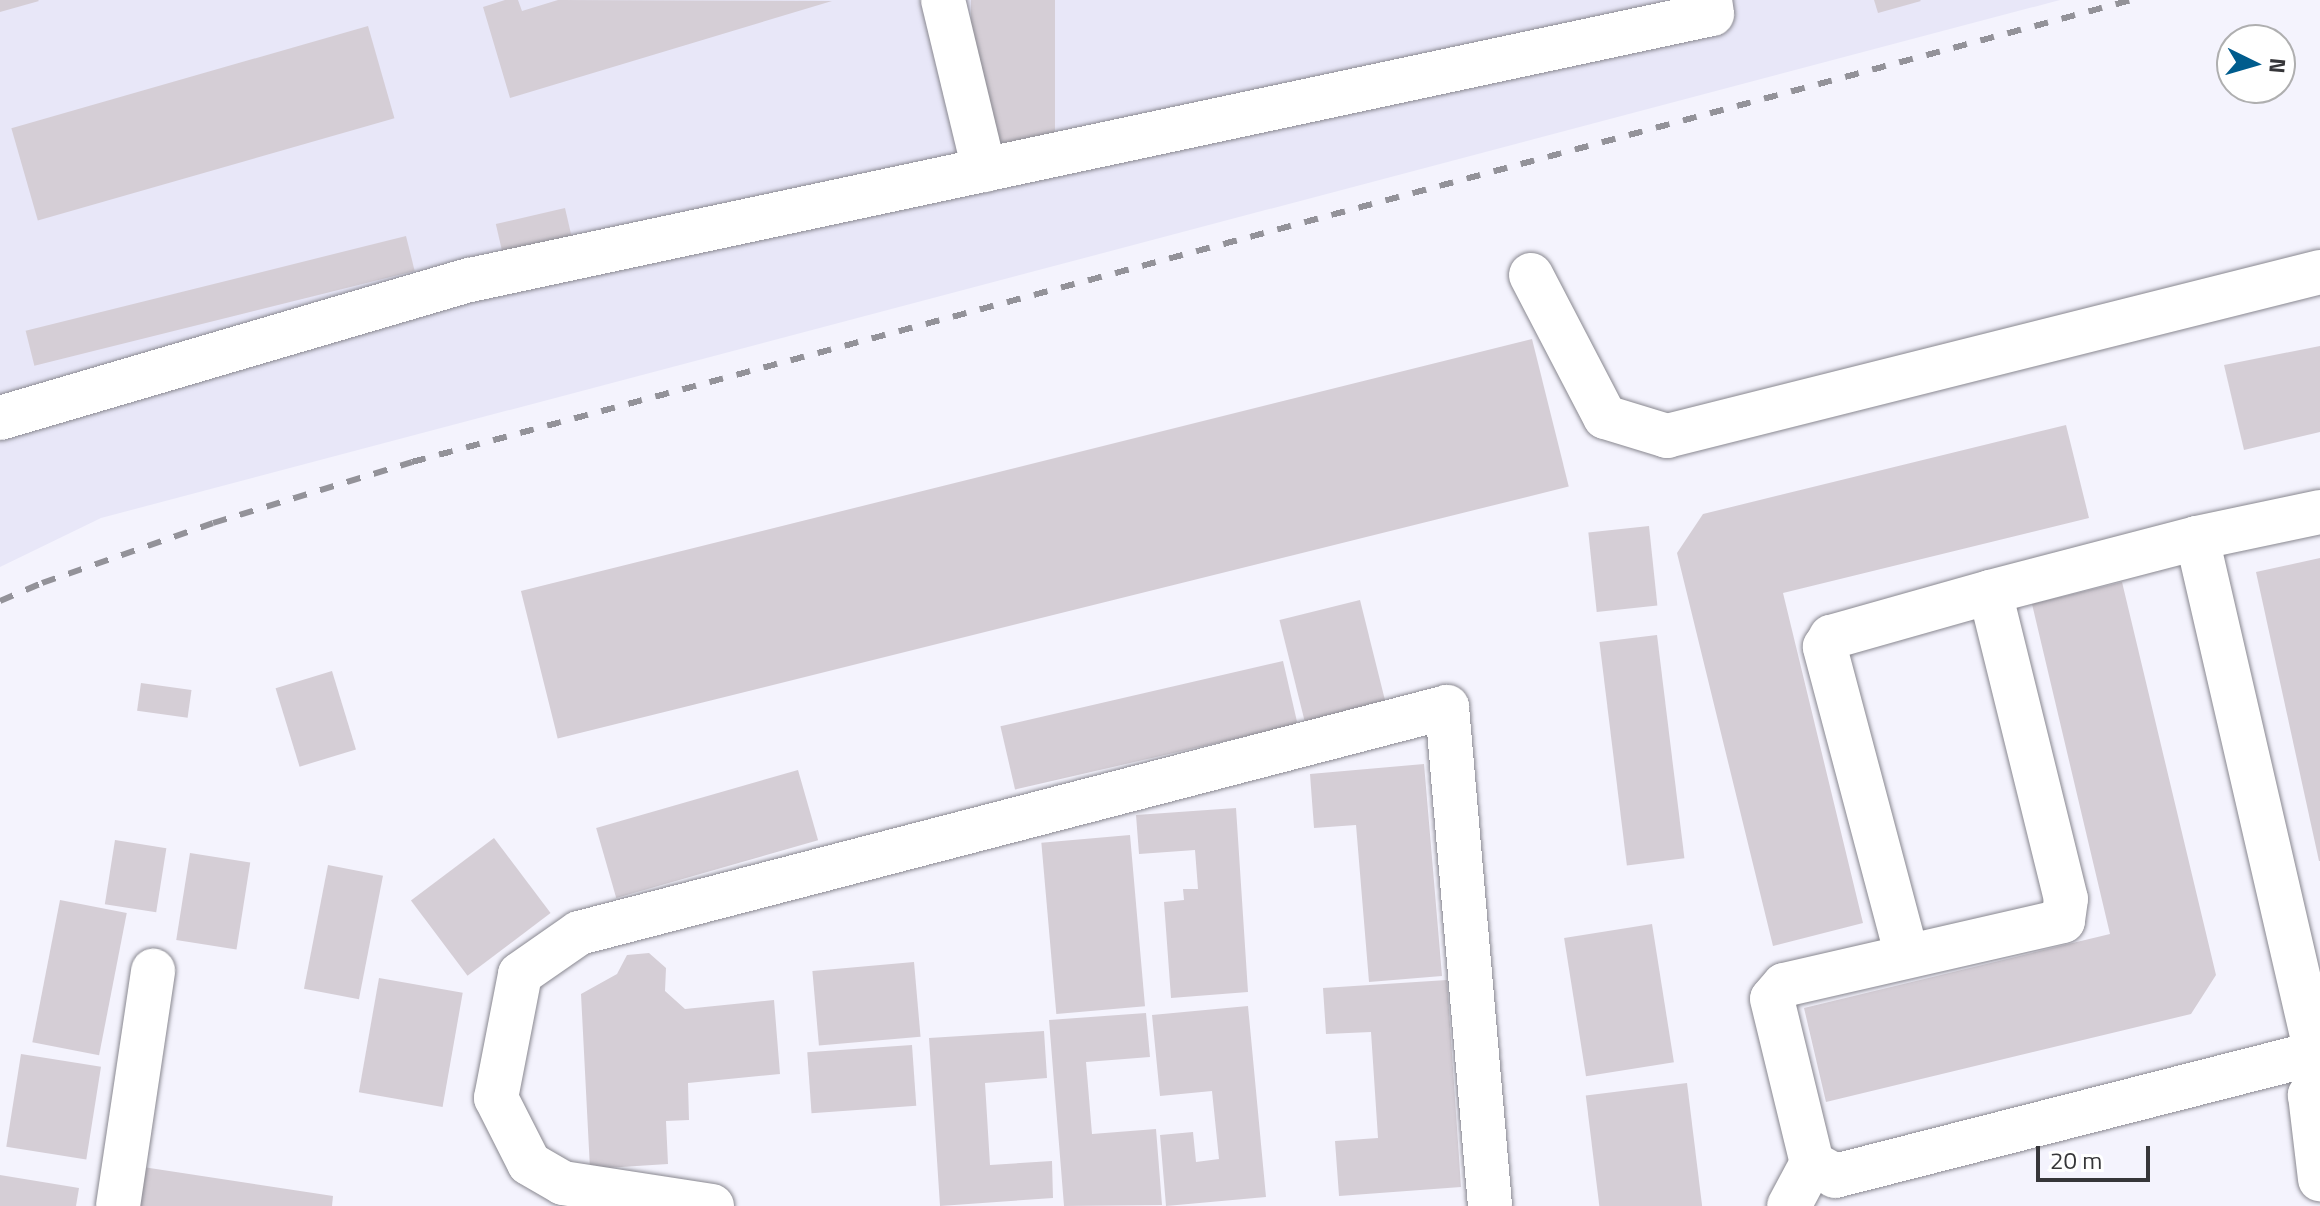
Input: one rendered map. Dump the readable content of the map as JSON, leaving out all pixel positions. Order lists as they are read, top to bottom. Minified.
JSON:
{"scale_bar":"20 m","north":"right"}
